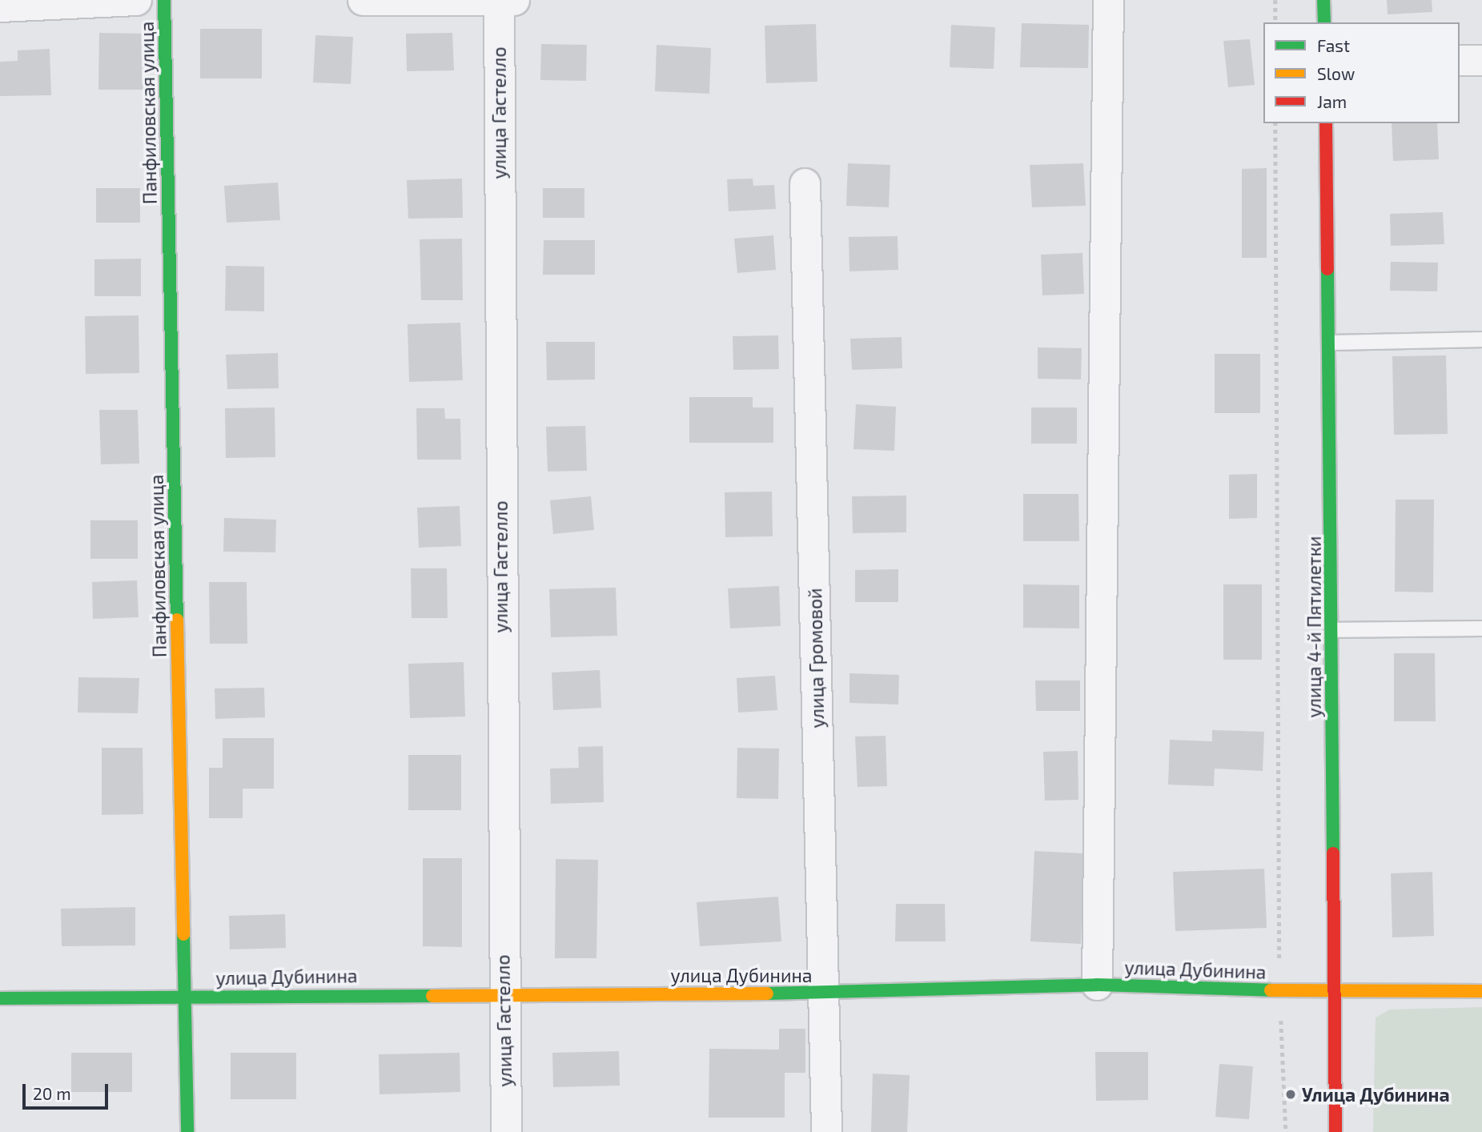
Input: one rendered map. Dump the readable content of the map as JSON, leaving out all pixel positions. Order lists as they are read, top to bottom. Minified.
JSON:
{"streets":{"street":["Панфиловская улица","улица Гастелло","улица 4-й Пятилетки","улица Громовой","улица Дубинина"]},"crossings":[["Панфиловская улица","улица Дубинина"],["улица Гастелло","улица Дубинина"],["улица 4-й Пятилетки","улица Дубинина"],["улица Громовой","улица Дубинина"]],"places":["Улица Дубинина"],"legend":["Fast","Slow","Jam"],"scale_bar":"20 m"}
